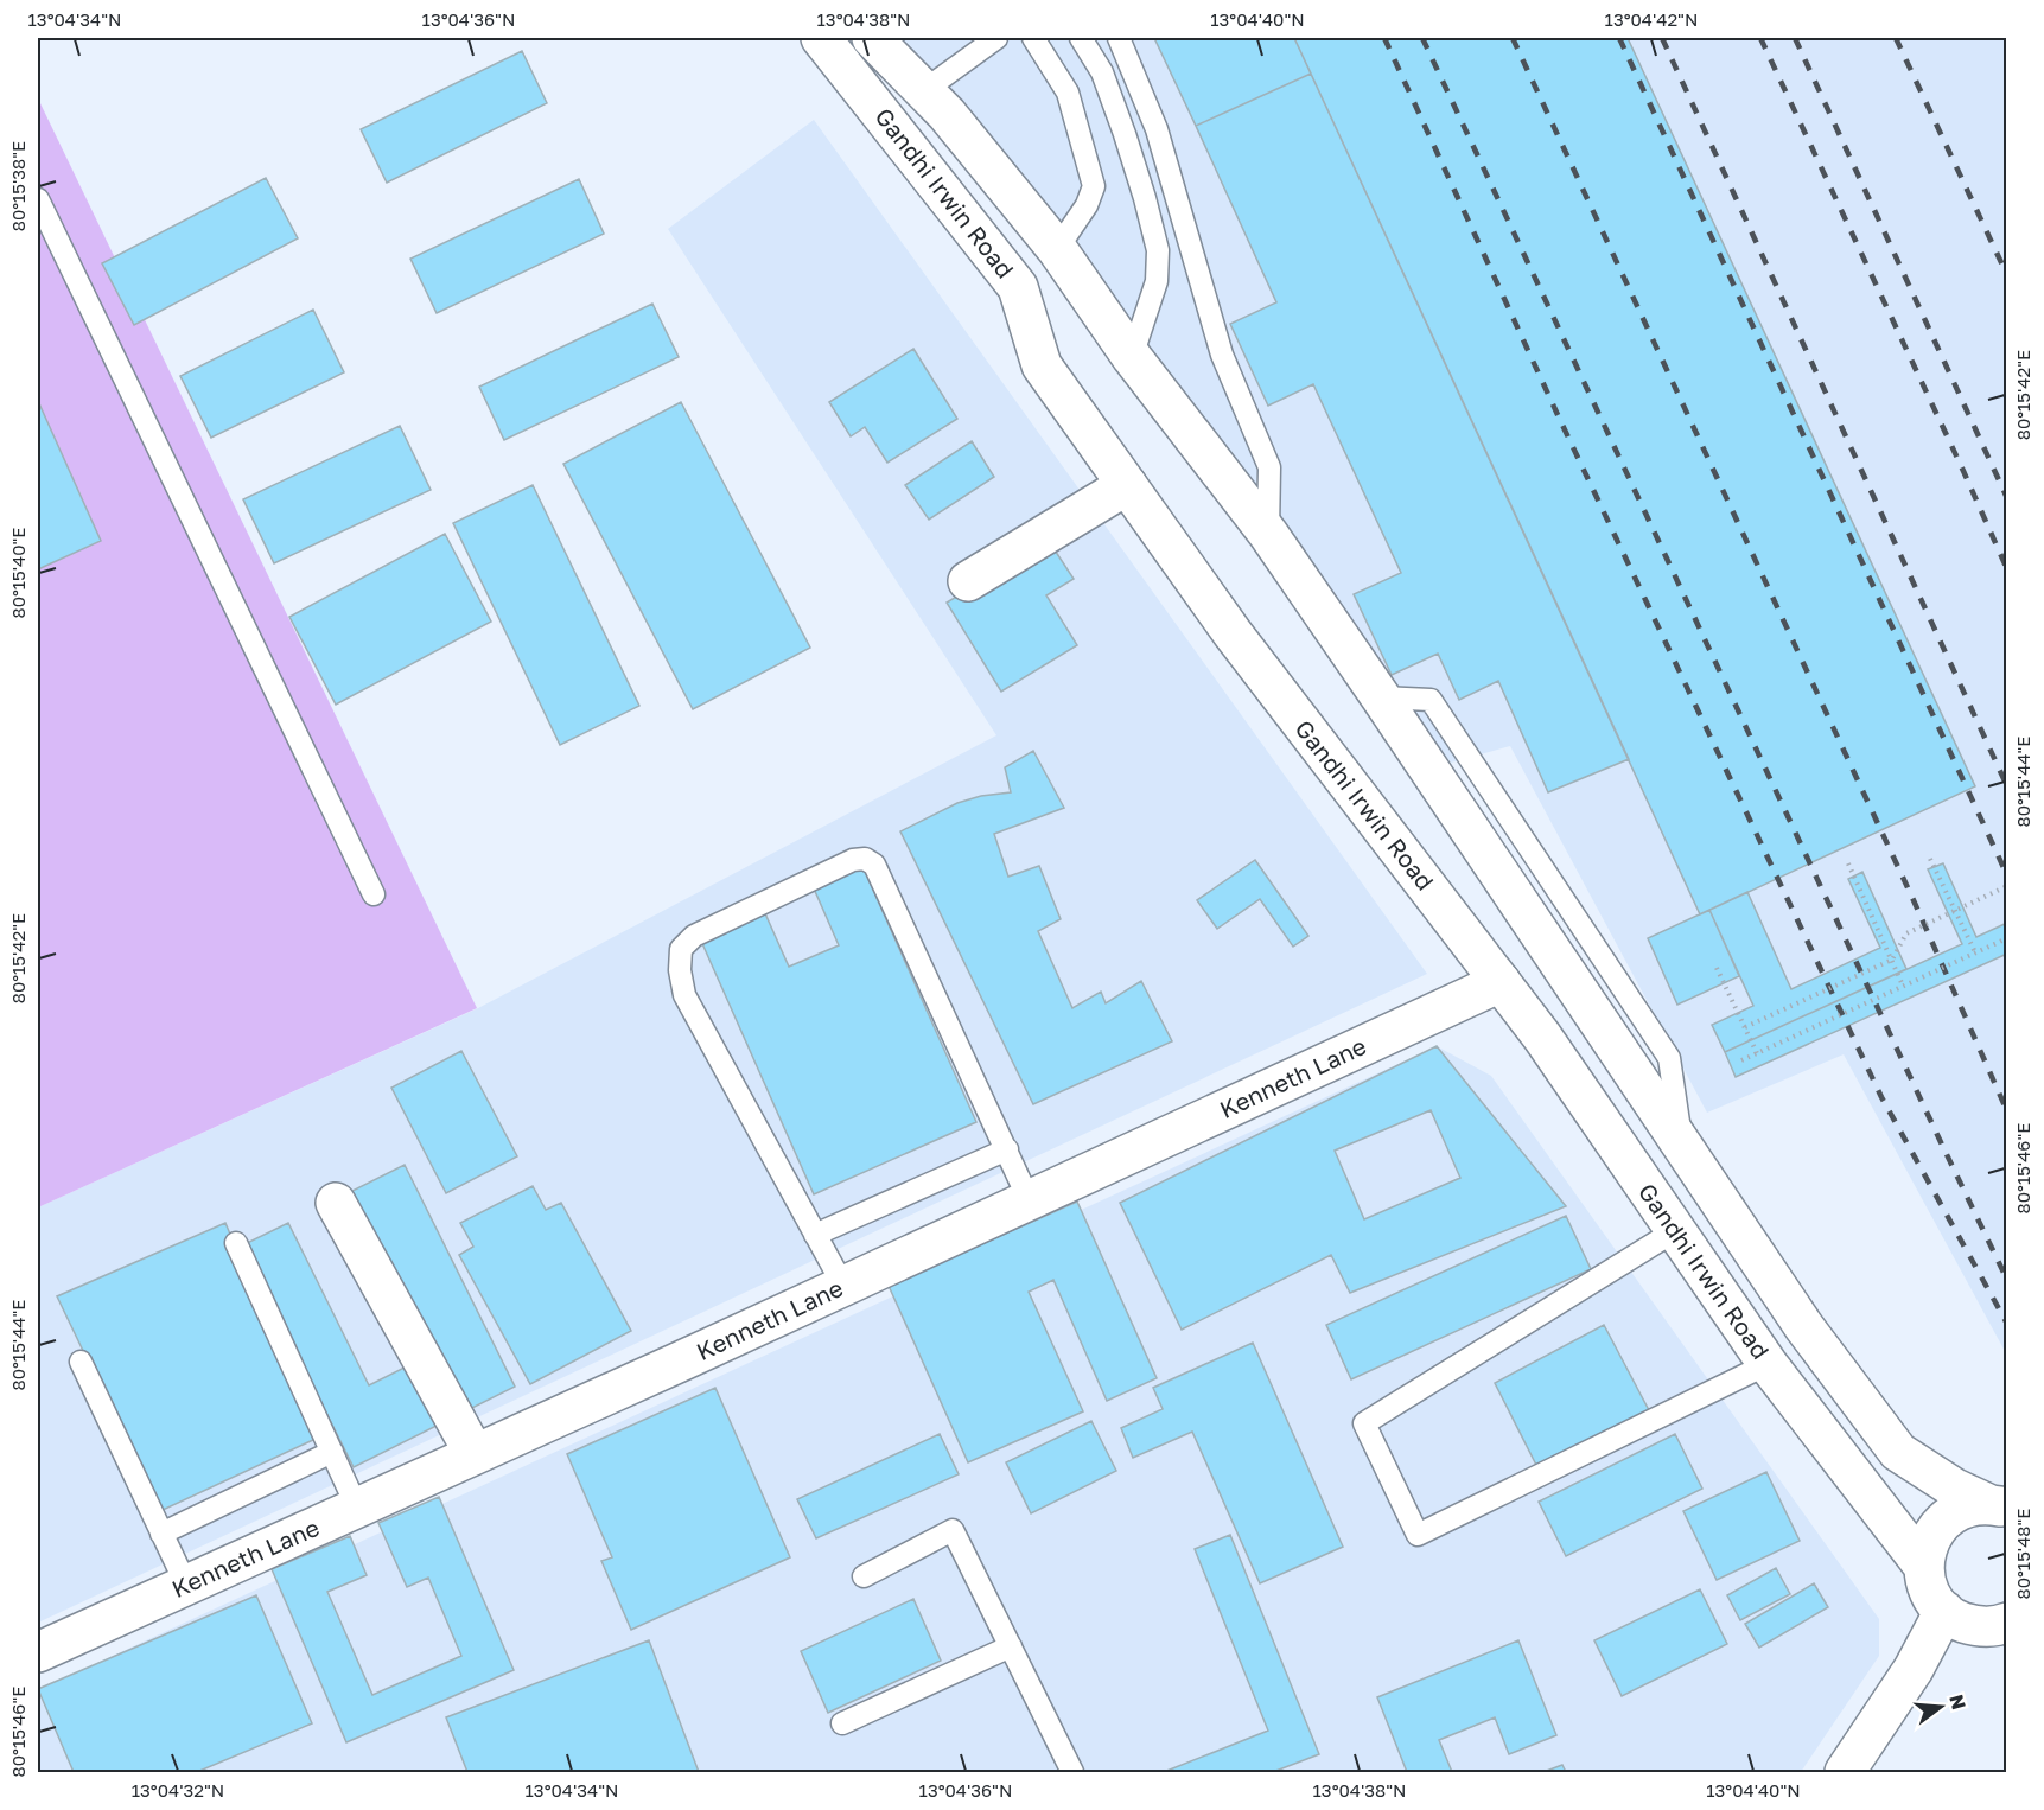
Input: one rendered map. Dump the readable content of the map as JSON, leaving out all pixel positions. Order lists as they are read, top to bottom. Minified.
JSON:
{"streets":{"main road":["Gandhi Irwin Road","Kenneth Lane"]},"crossings":[["Gandhi Irwin Road","Kenneth Lane"]],"north":"right","coordinates":["13°04'34\"N","13°04'36\"N","13°04'38\"N","13°04'40\"N","13°04'42\"N","80°15'38\"E","80°15'42\"E","80°15'40\"E","80°15'44\"E","80°15'46\"E","80°15'48\"E","13°04'32\"N"]}
